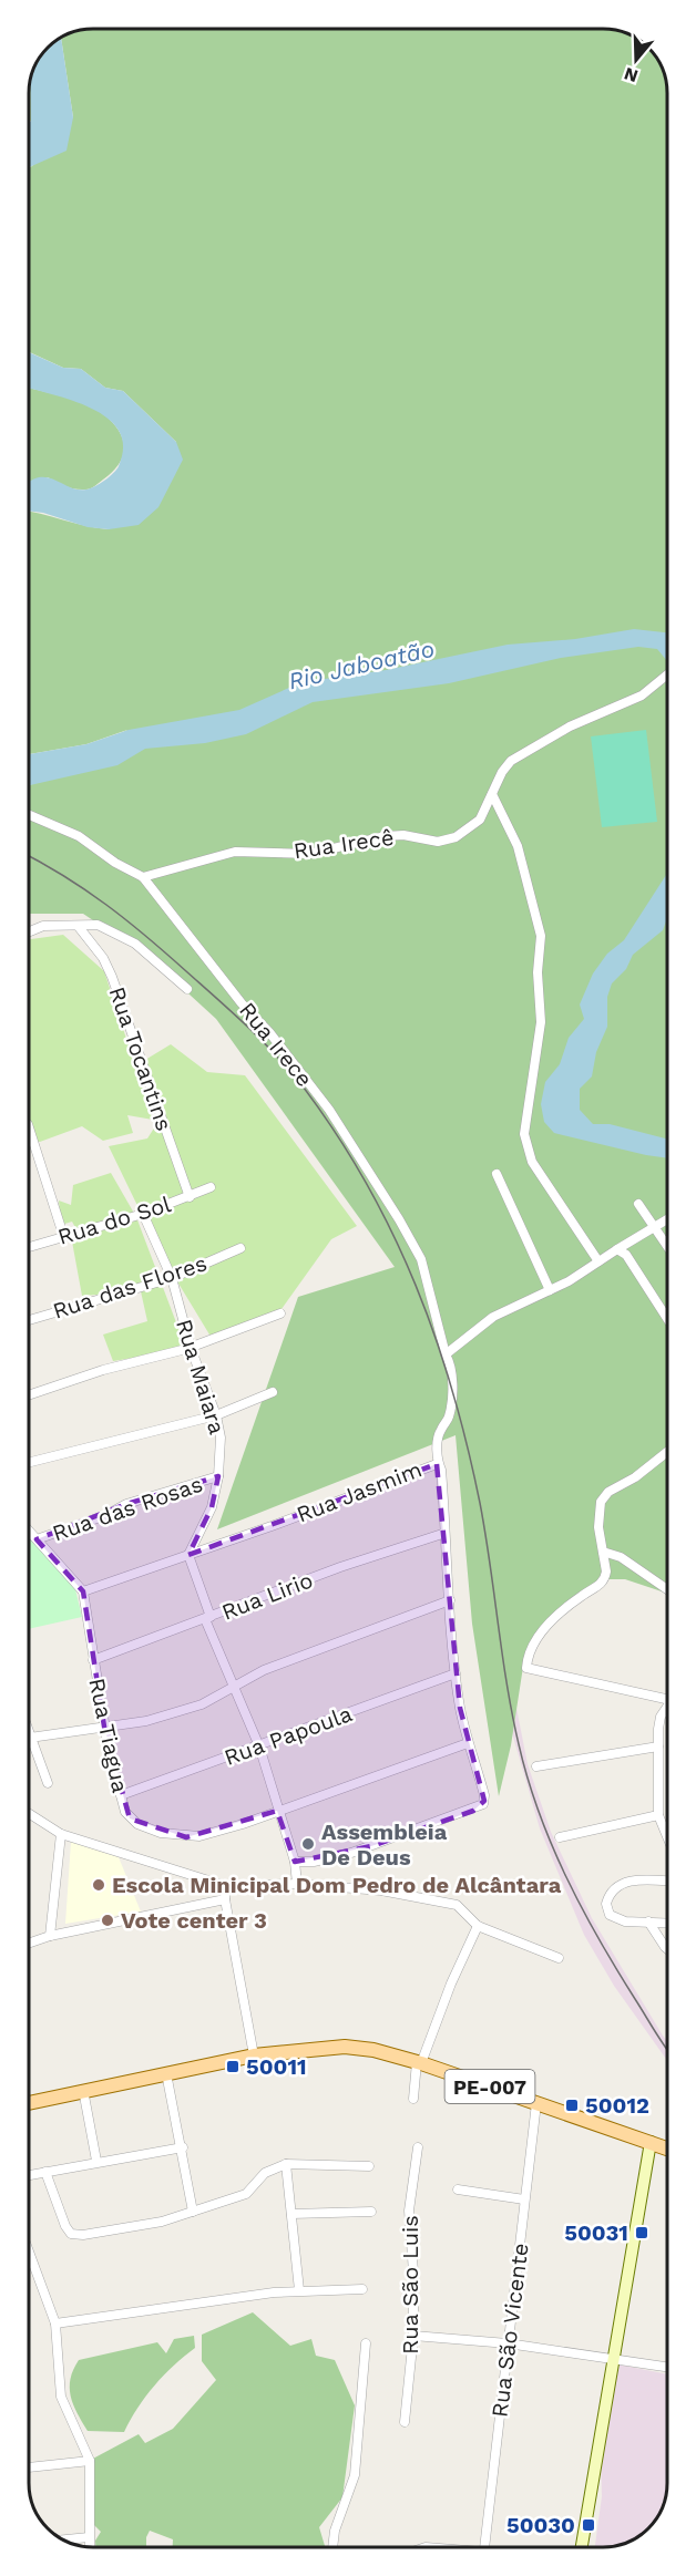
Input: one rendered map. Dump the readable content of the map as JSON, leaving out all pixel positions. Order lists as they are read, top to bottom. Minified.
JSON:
{"streets":{"main road":["PE-007"],"street":["Rua Irecê","Rua Irece","Rua Tocantins","Rua do Sol","Rua das Flores","Rua Maiara","Rua Jasmim","Rua das Rosas","Rua Lirio","Rua Tiagua","Rua Papoula","Rua São Luis","Rua São Vicente"]},"crossings":[["Rua Irecê","Rua Irece"],["Rua Irece","Rua Jasmim"],["Rua Tocantins","Rua do Sol"],["Rua do Sol","Rua Maiara"],["Rua das Flores","Rua Maiara"],["Rua Maiara","Rua Jasmim"],["Rua Maiara","Rua das Rosas"],["Rua Jasmim","Rua Lirio"],["Rua Jasmim","Rua Tiagua"],["Rua Jasmim","Rua Papoula"],["Rua Lirio","Rua Tiagua"],["Rua Tiagua","Rua Papoula"],["PE-007","Rua São Vicente"]],"water":["Rio Jaboatão"],"places":{"other":["Assembleia De Deus","Escola Minicipal Dom Pedro de Alcântara","Vote center 3"],"transit":["50011","50012","50031","50030"]},"north":"bottom"}
